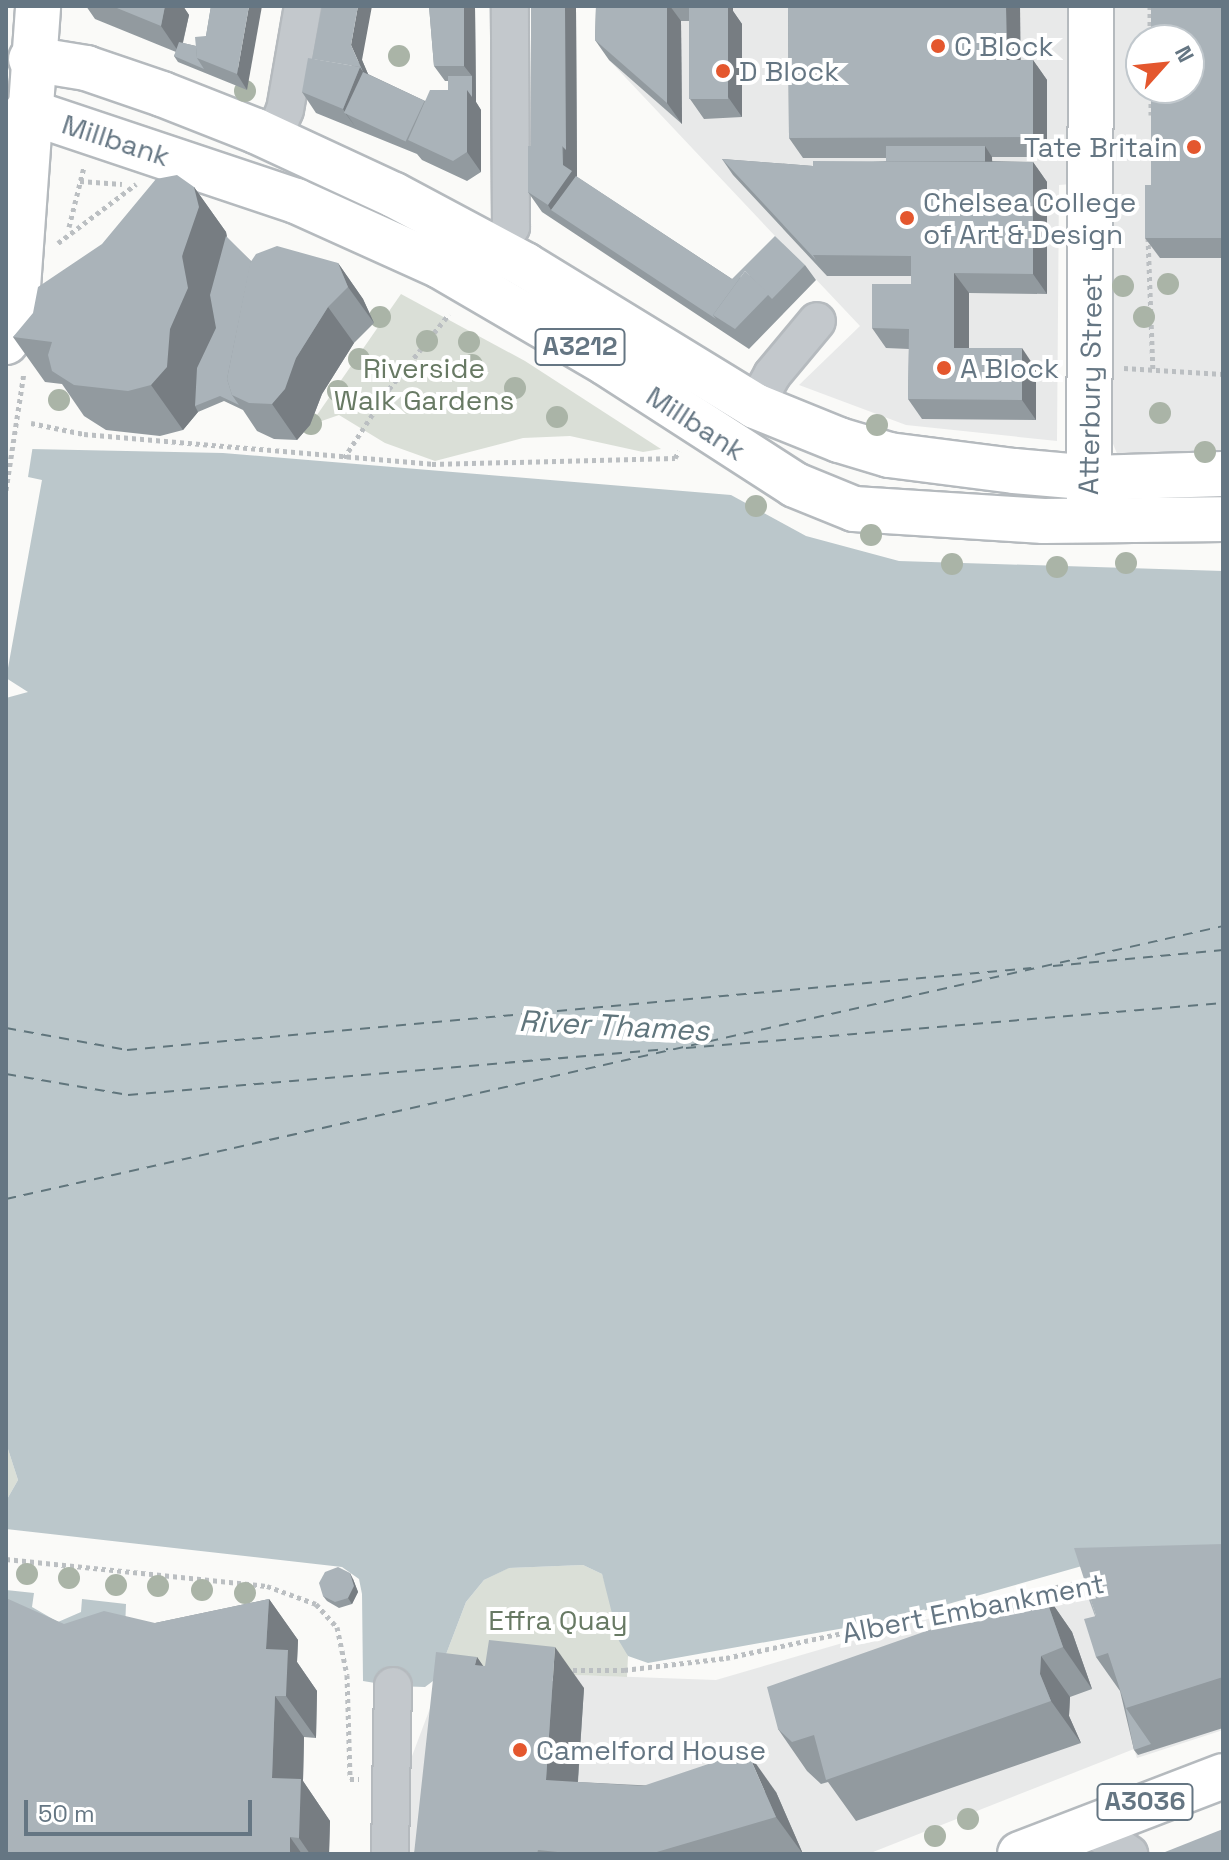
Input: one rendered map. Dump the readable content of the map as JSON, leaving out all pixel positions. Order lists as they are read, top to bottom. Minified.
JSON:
{"streets":{"main road":["Millbank","A3212","Atterbury Street","A3036"],"path":["Albert Embankment"]},"crossings":[["Millbank","Atterbury Street"]],"water":["River Thames"],"parks":["Riverside Walk Gardens","Effra Quay"],"places":["C Block","D Block","Tate Britain","Chelsea College of Art & Design","A Block","Camelford House"],"scale_bar":"50 m","north":"top right"}
